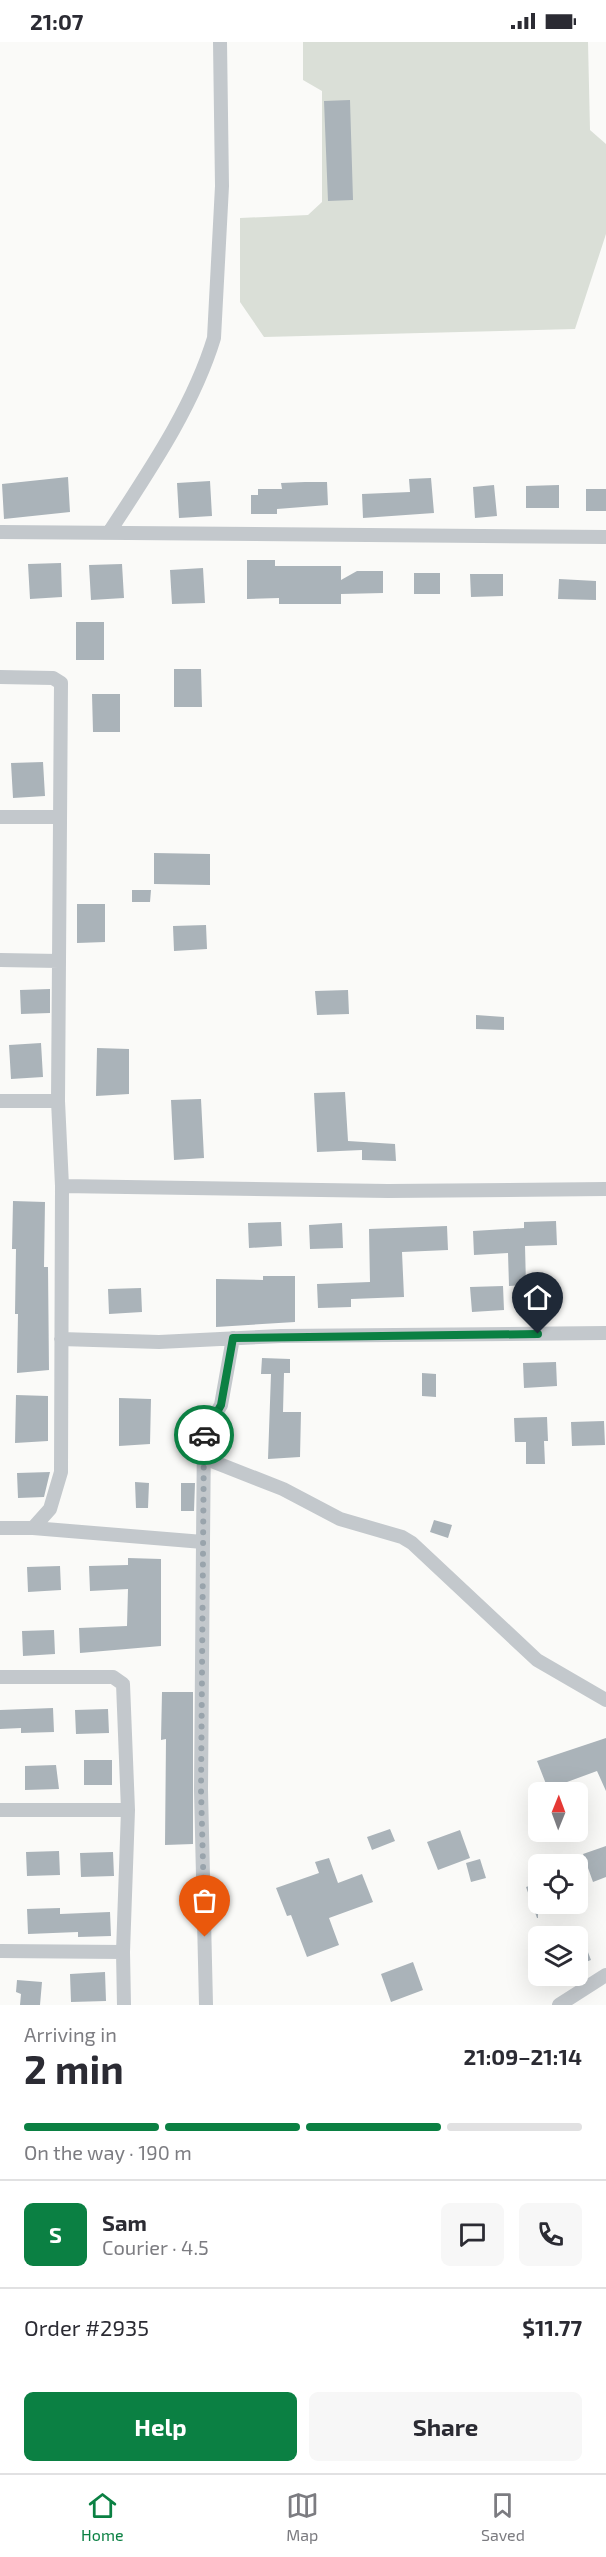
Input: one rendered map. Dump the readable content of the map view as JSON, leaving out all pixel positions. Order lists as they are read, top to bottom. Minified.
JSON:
{"north":"top","page":{"status":"21:07","heading":["2 min","Arriving in","21:09–21:14"],"panel":["Sam","Courier · 4.5","Order #2935","$11.77"],"bar":"On the way · 190 m","round":"S","buttons":["Help","Share"],"tabs":["Home","Map","Saved"]}}
